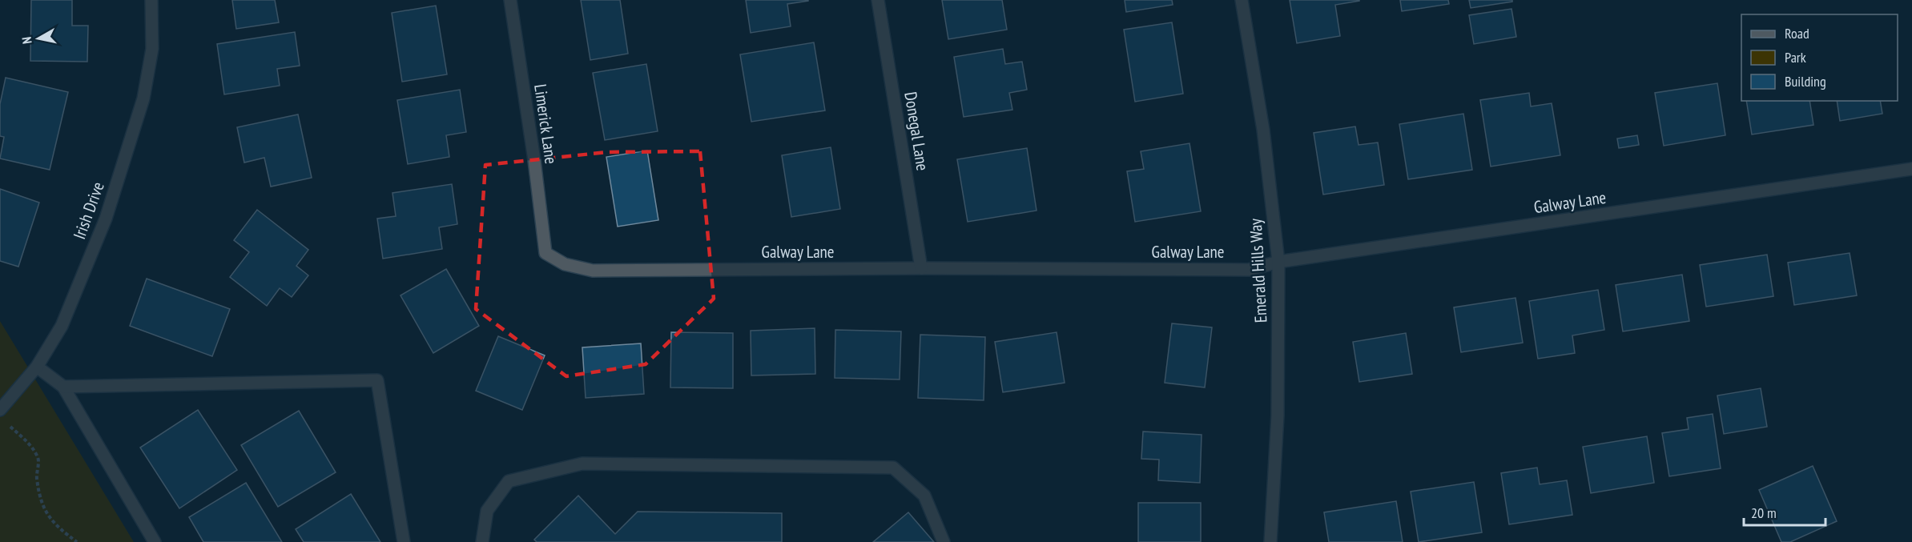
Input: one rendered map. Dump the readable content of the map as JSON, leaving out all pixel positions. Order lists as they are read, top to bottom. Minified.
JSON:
{"streets":{"street":["Limerick Lane","Donegal Lane","Galway Lane","Irish Drive","Emerald Hills Way"]},"crossings":[["Limerick Lane","Galway Lane"],["Donegal Lane","Galway Lane"],["Galway Lane","Emerald Hills Way"]],"legend":["Road","Park","Building"],"scale_bar":"20 m","north":"left"}
